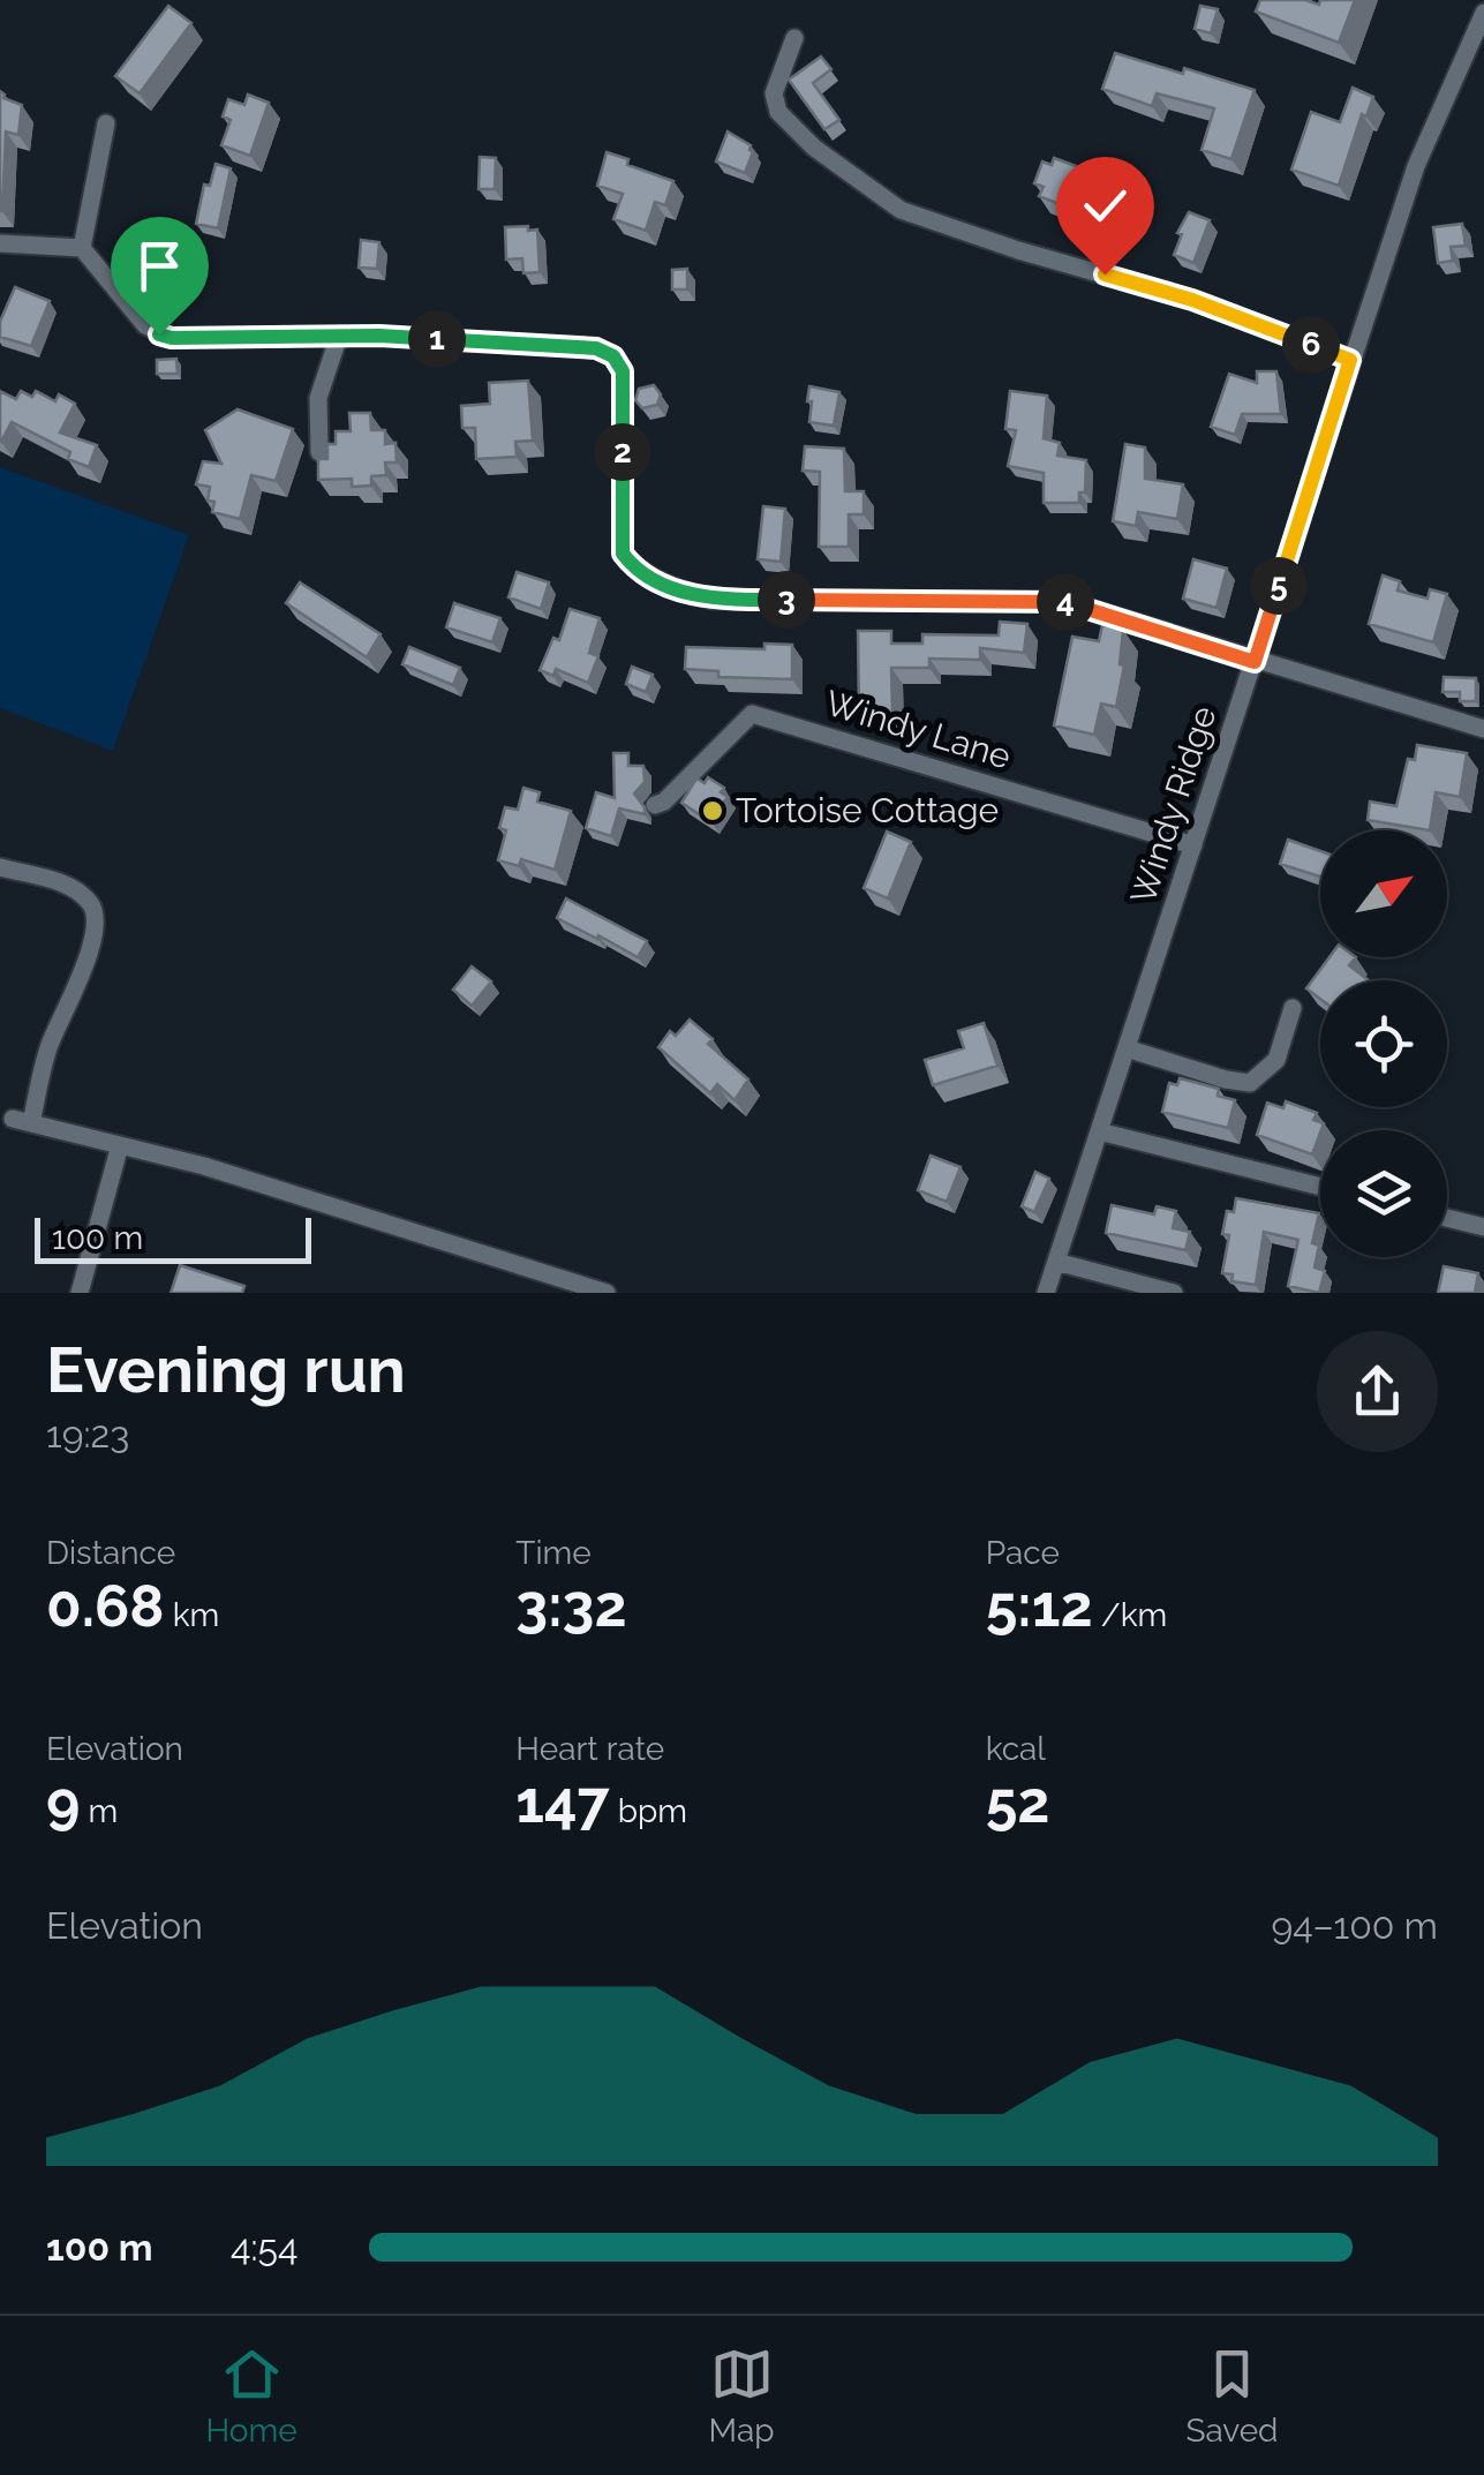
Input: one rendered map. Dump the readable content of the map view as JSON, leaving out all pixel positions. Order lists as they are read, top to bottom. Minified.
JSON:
{"streets":{"street":["Windy Lane","Windy Ridge"]},"crossings":[["Windy Lane","Windy Ridge"]],"places":["Tortoise Cottage"],"scale_bar":"100 m","north":"top right","page":{"pins":["1","6","2","5","3","4"],"scale":"100 m","heading":["Evening run","19:23"],"stats":[["Distance","0.68 km"],["Time","3:32"],["Pace","5:12 /km"],["Elevation","9 m"],["Heart rate","147 bpm"],["kcal","52"]],"chart":["Elevation","94–100 m"],"list":[{"name":"100 m","note":"4:54"}],"tabs":["Home","Map","Saved"]}}
